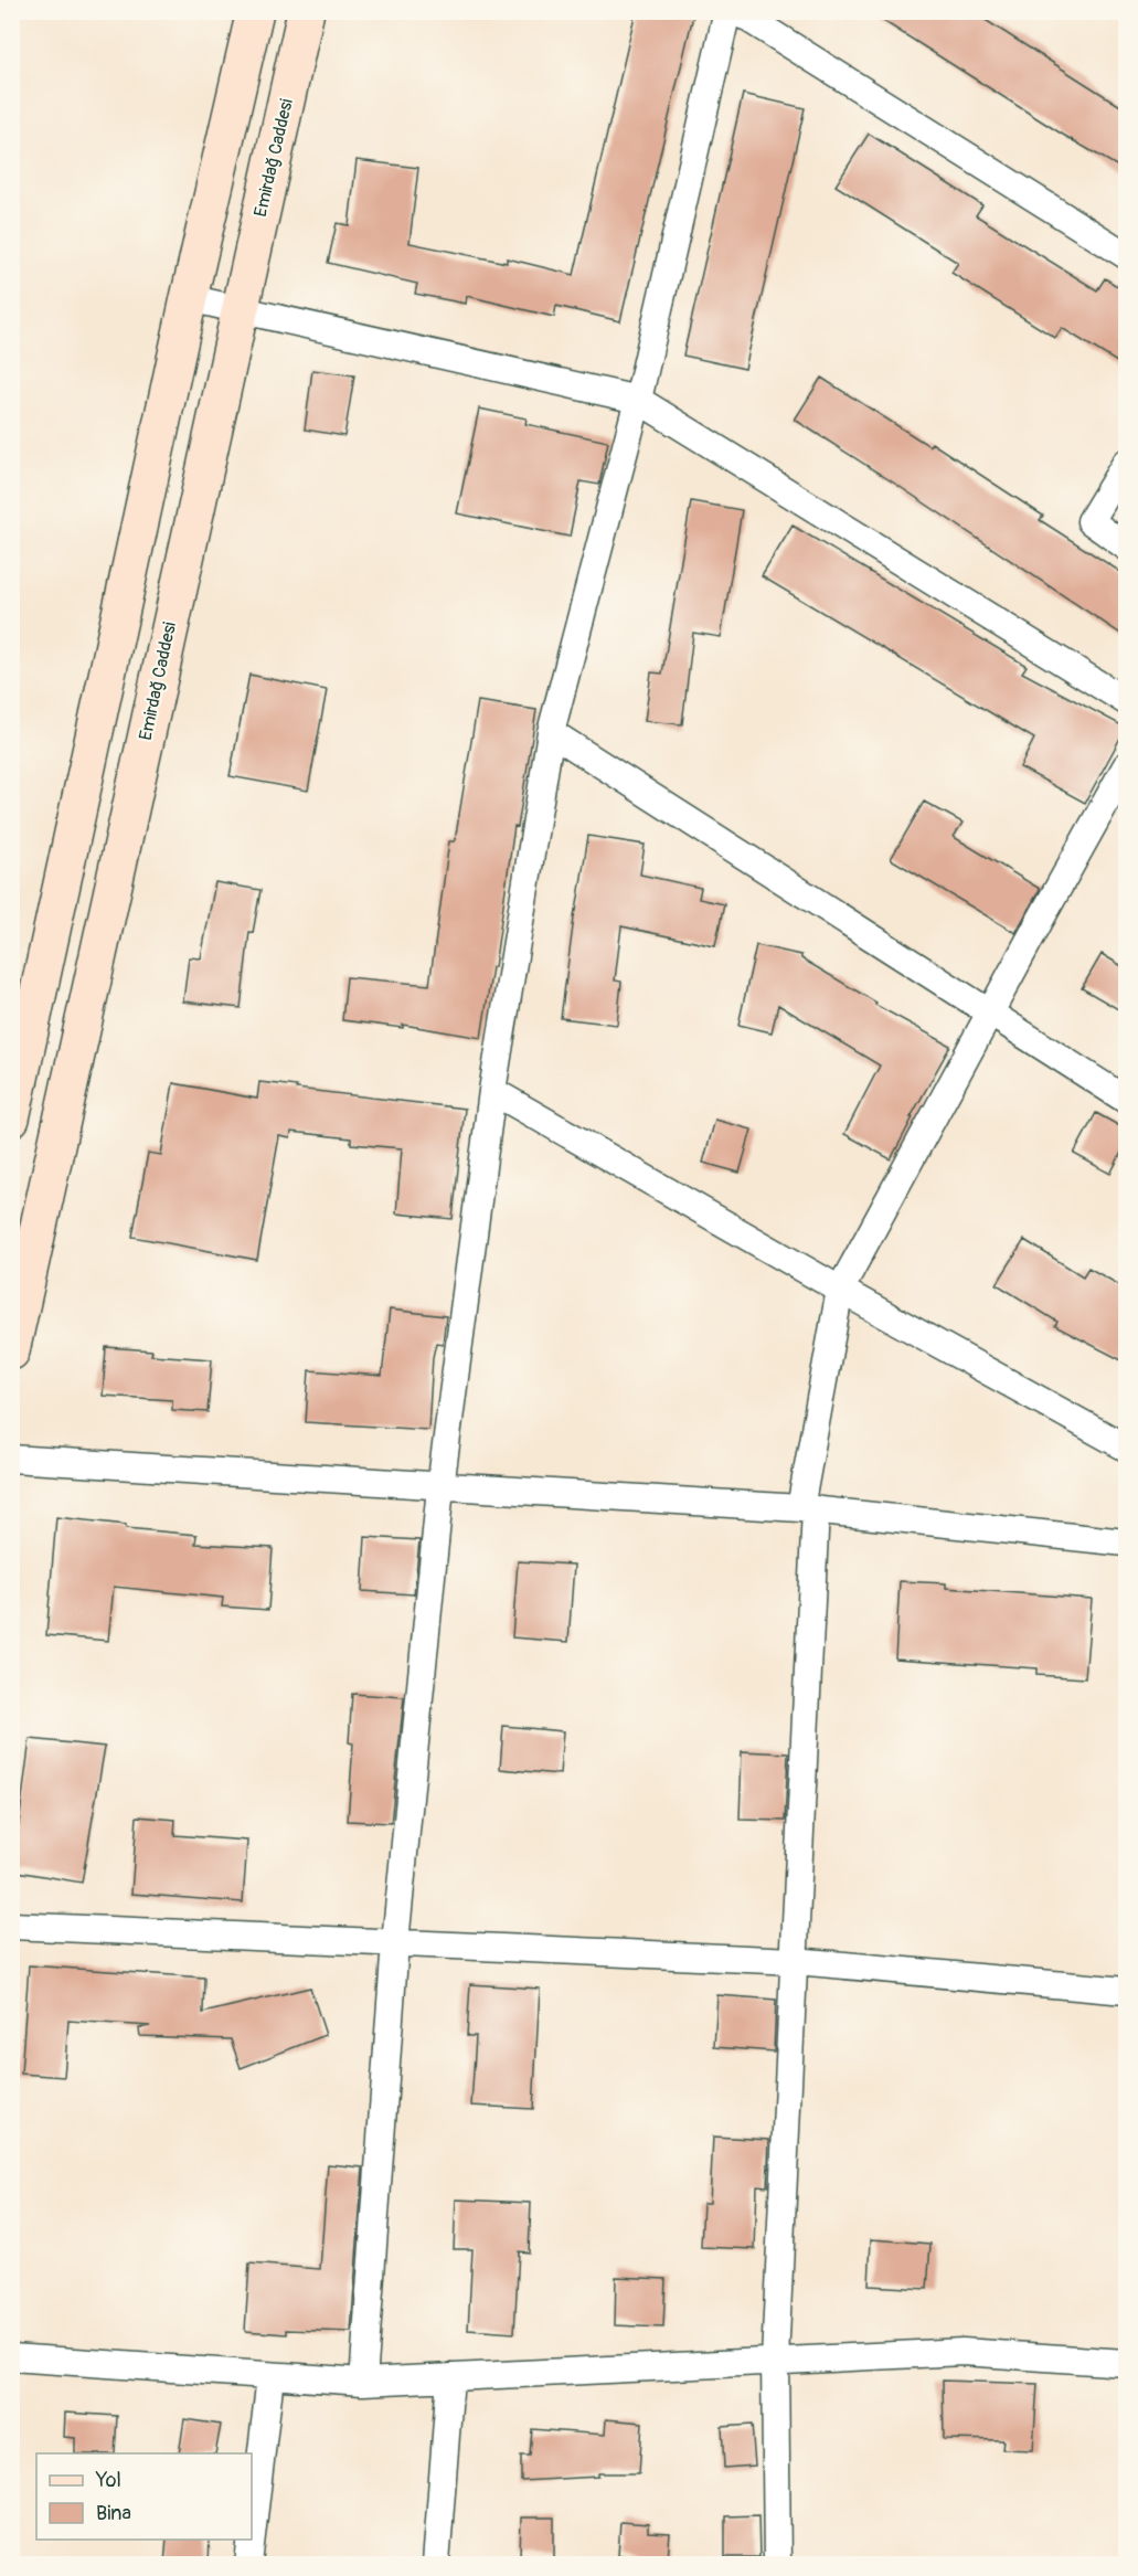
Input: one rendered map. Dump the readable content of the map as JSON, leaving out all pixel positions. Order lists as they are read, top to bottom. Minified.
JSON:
{"streets":{"main road":["Emirdağ Caddesi"]},"legend":["Yol","Bina"]}
